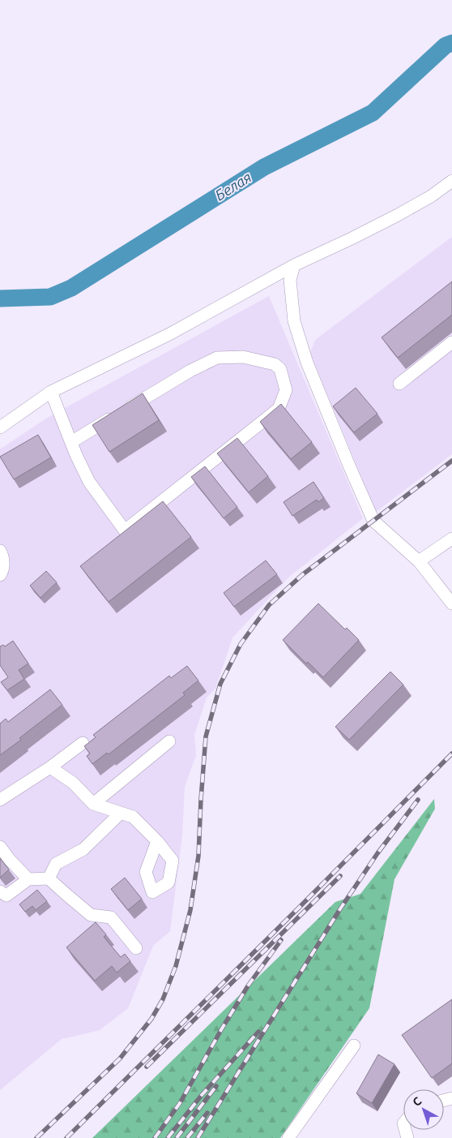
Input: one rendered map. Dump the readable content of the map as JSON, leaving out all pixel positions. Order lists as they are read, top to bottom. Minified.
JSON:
{"water":["Белая"],"north":"top left"}
